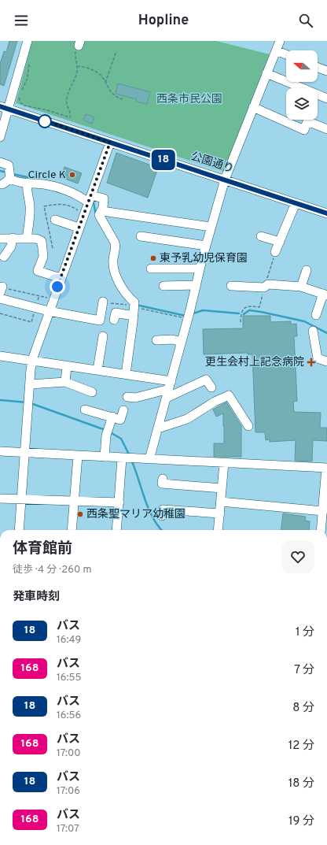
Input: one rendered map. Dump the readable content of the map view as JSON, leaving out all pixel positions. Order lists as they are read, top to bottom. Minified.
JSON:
{"streets":{"street":["公園通り"]},"parks":["西条市民公園"],"places":{"other":["Circle K","東予乳幼児保育園","西条聖マリア幼稚園"],"health":["更生会村上記念病院"]},"lines":["bus line 18"],"north":"left","page":{"header":"Hopline","on_map":"18","heading":[["体育館前","徒歩 · 4 分 · 260 m"],"発車時刻"],"list":[{"mark":"18","name":"バス","note":"16:49","value":"1 分"},{"mark":"168","name":"バス","note":"16:55","value":"7 分"},{"mark":"18","name":"バス","note":"16:56","value":"8 分"},{"mark":"168","name":"バス","note":"17:00","value":"12 分"},{"mark":"18","name":"バス","note":"17:06","value":"18 分"},{"mark":"168","name":"バス","note":"17:07","value":"19 分"}]}}
